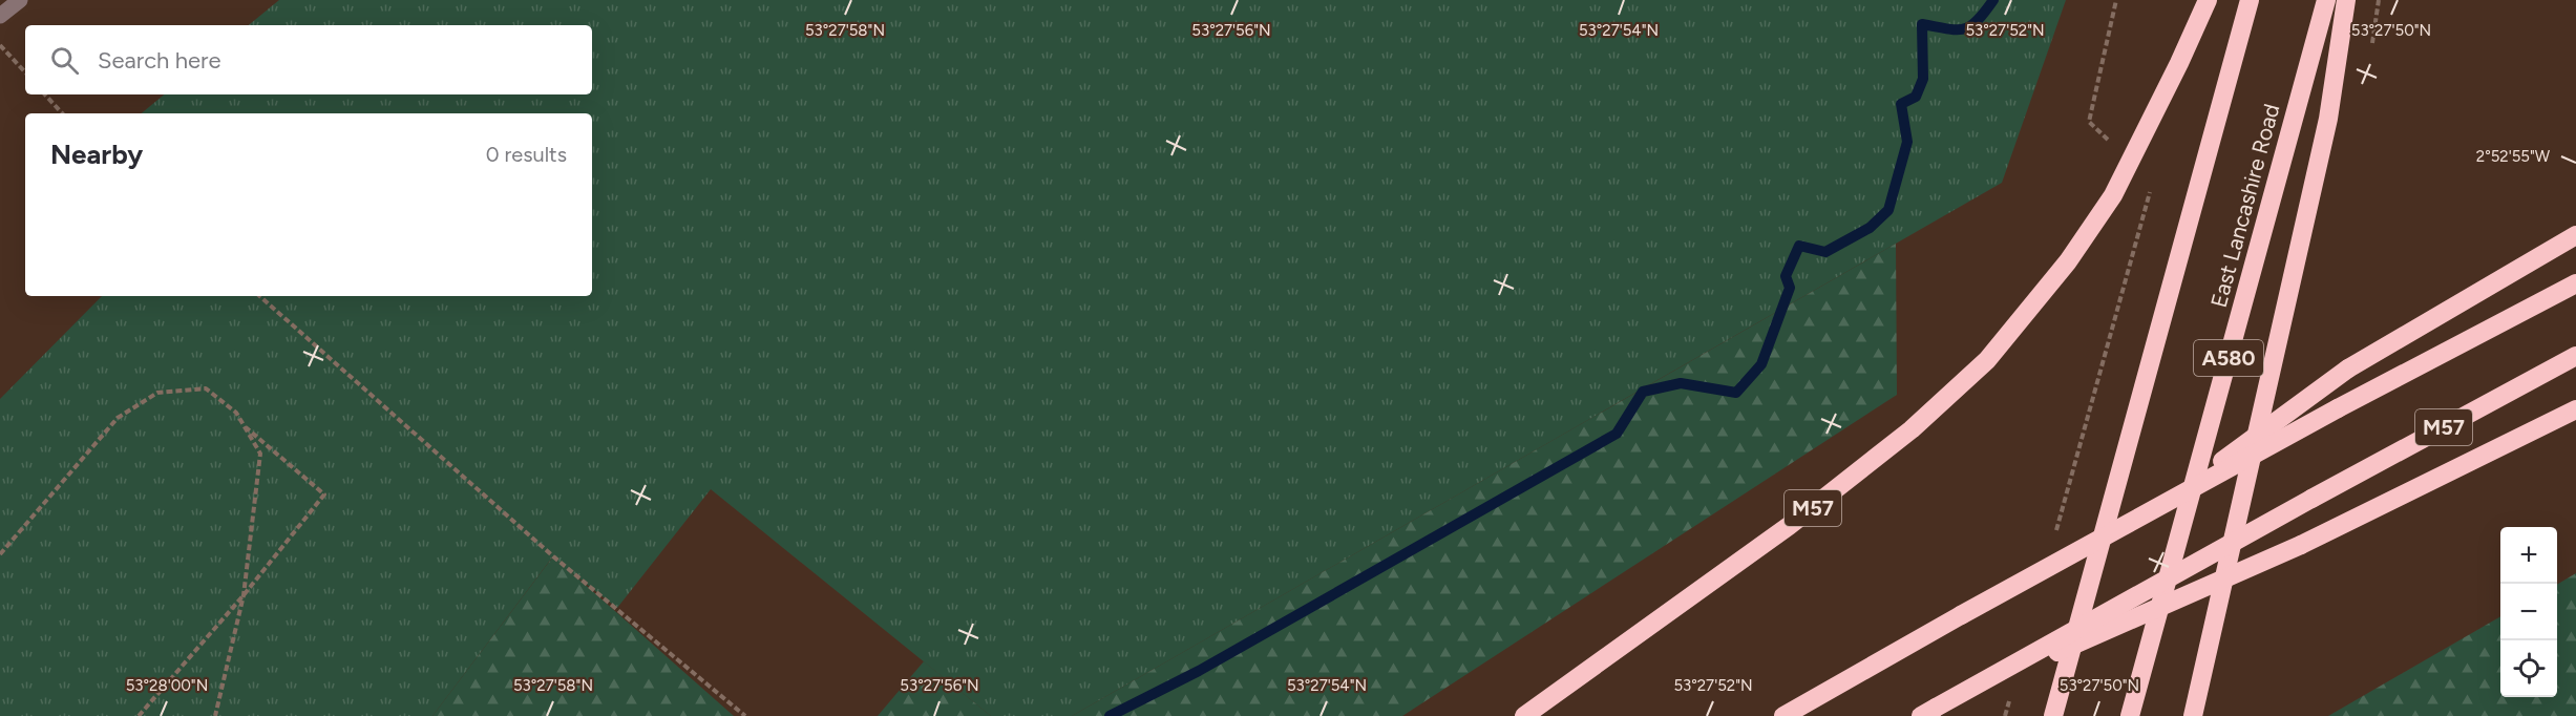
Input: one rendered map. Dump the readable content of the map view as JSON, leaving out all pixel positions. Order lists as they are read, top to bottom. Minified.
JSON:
{"streets":{"highway":["East Lancashire Road","A580","M57"]},"page":{"search":"Search here","heading":["Nearby","0 results"],"map_buttons":["+","−"]},"coordinates":["53°27'58\"N","53°27'56\"N","53°27'54\"N","53°27'50\"N","53°27'52\"N","2°52'55\"W","53°28'00\"N"]}
